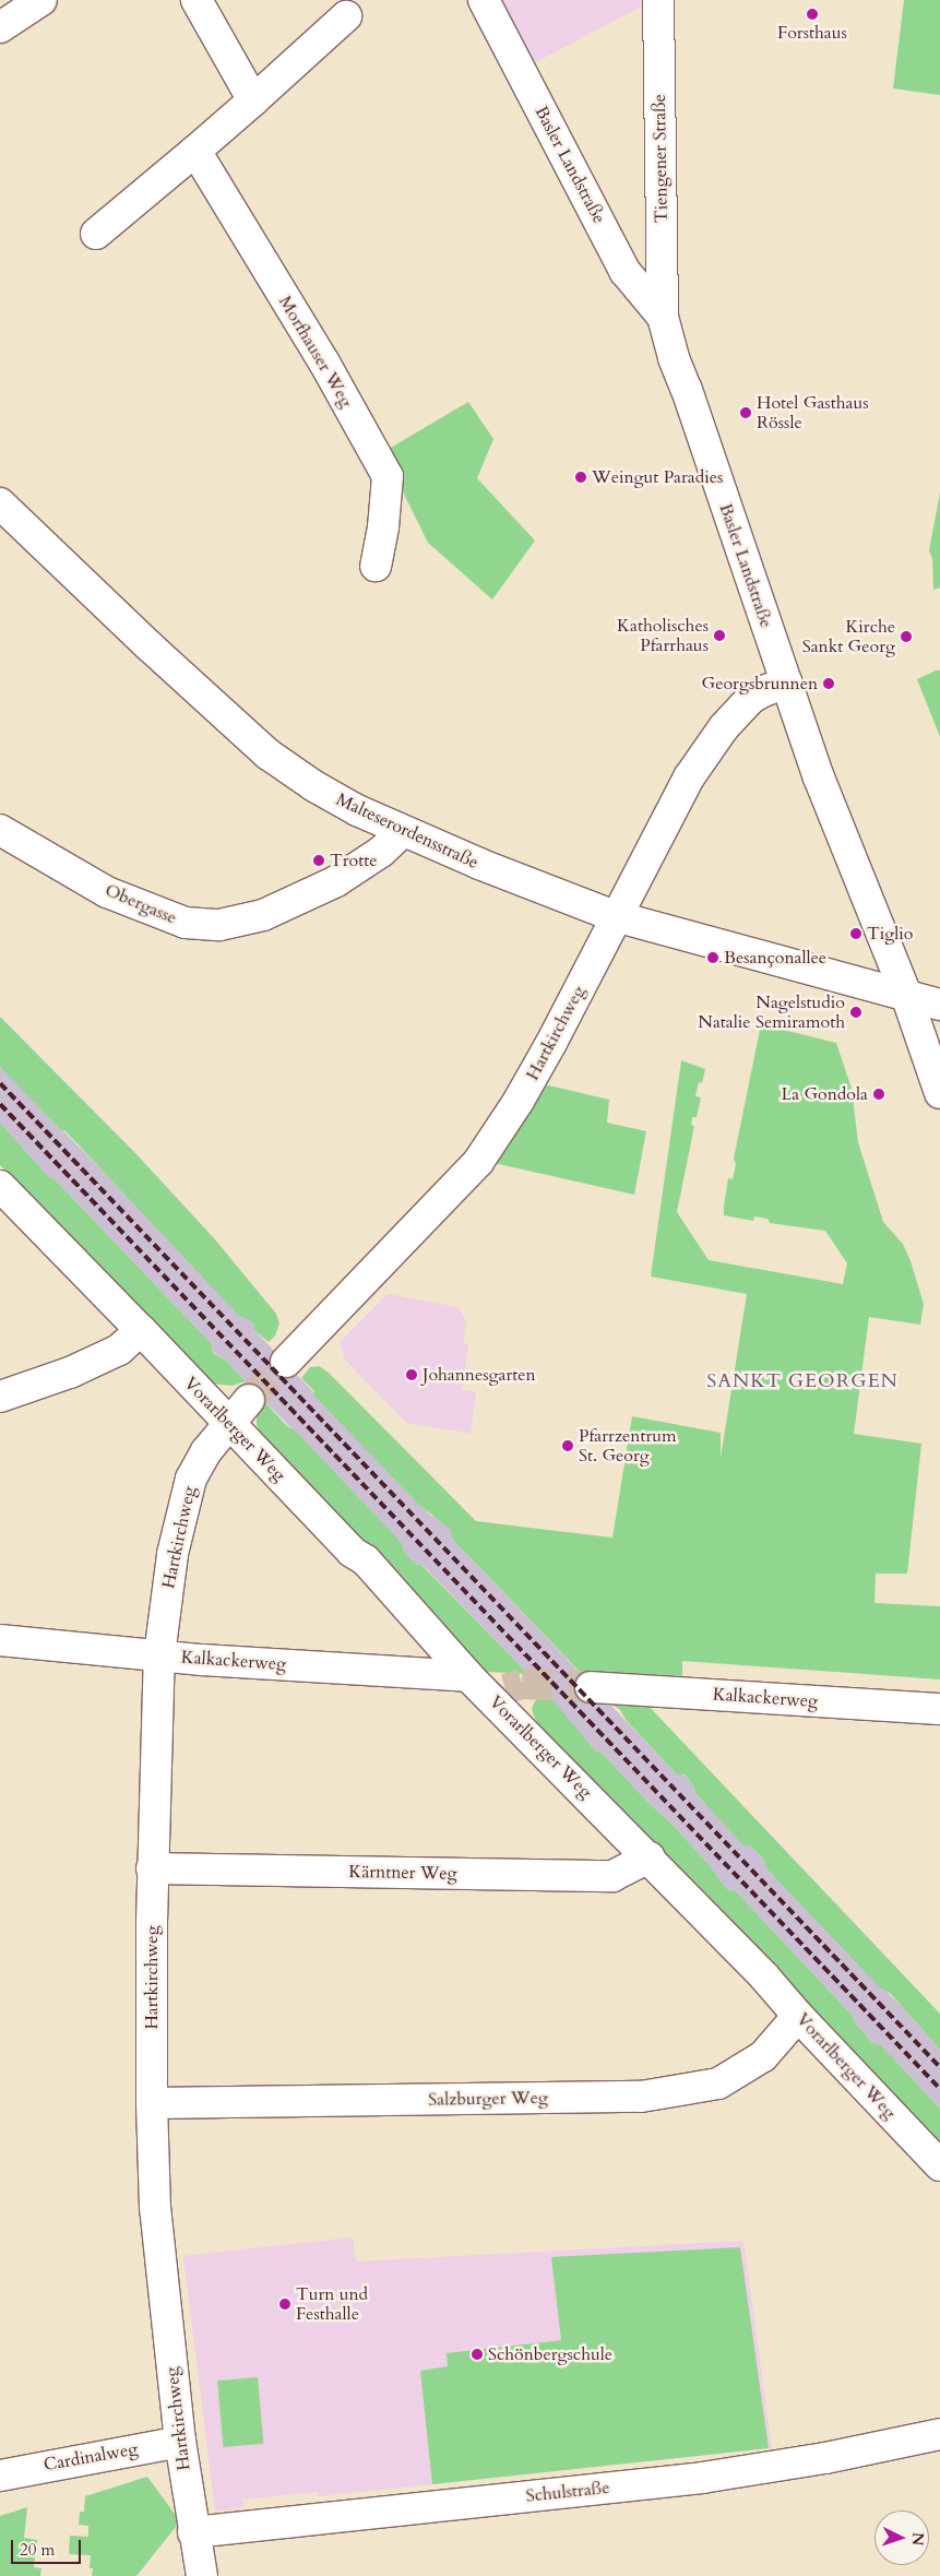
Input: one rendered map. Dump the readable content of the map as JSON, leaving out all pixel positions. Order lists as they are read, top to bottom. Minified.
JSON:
{"streets":{"street":["Tiengener Straße","Basler Landstraße","Morfhauser Weg","Malteserordensstraße","Obergasse","Hartkirchweg","Vorarlberger Weg","Kalkackerweg","Kärntner Weg","Salzburger Weg","Cardinalweg","Schulstraße"]},"crossings":[["Tiengener Straße","Basler Landstraße"],["Basler Landstraße","Malteserordensstraße"],["Basler Landstraße","Hartkirchweg"],["Malteserordensstraße","Obergasse"],["Malteserordensstraße","Hartkirchweg"],["Hartkirchweg","Vorarlberger Weg"],["Hartkirchweg","Kalkackerweg"],["Hartkirchweg","Kärntner Weg"],["Hartkirchweg","Salzburger Weg"],["Hartkirchweg","Cardinalweg"],["Hartkirchweg","Schulstraße"],["Vorarlberger Weg","Kalkackerweg"],["Vorarlberger Weg","Kärntner Weg"],["Vorarlberger Weg","Salzburger Weg"]],"districts":["SANKT GEORGEN"],"places":["Forsthaus","Hotel Gasthaus Rössle","Weingut Paradies","Katholisches Pfarrhaus","Kirche Sankt Georg","Georgsbrunnen","Trotte","Tiglio","Besançonallee","Nagelstudio Natalie Semiramoth","La Gondola","Johannesgarten","Pfarrzentrum St. Georg","Turn und Festhalle","Schönbergschule"],"scale_bar":"20 m","north":"right"}
